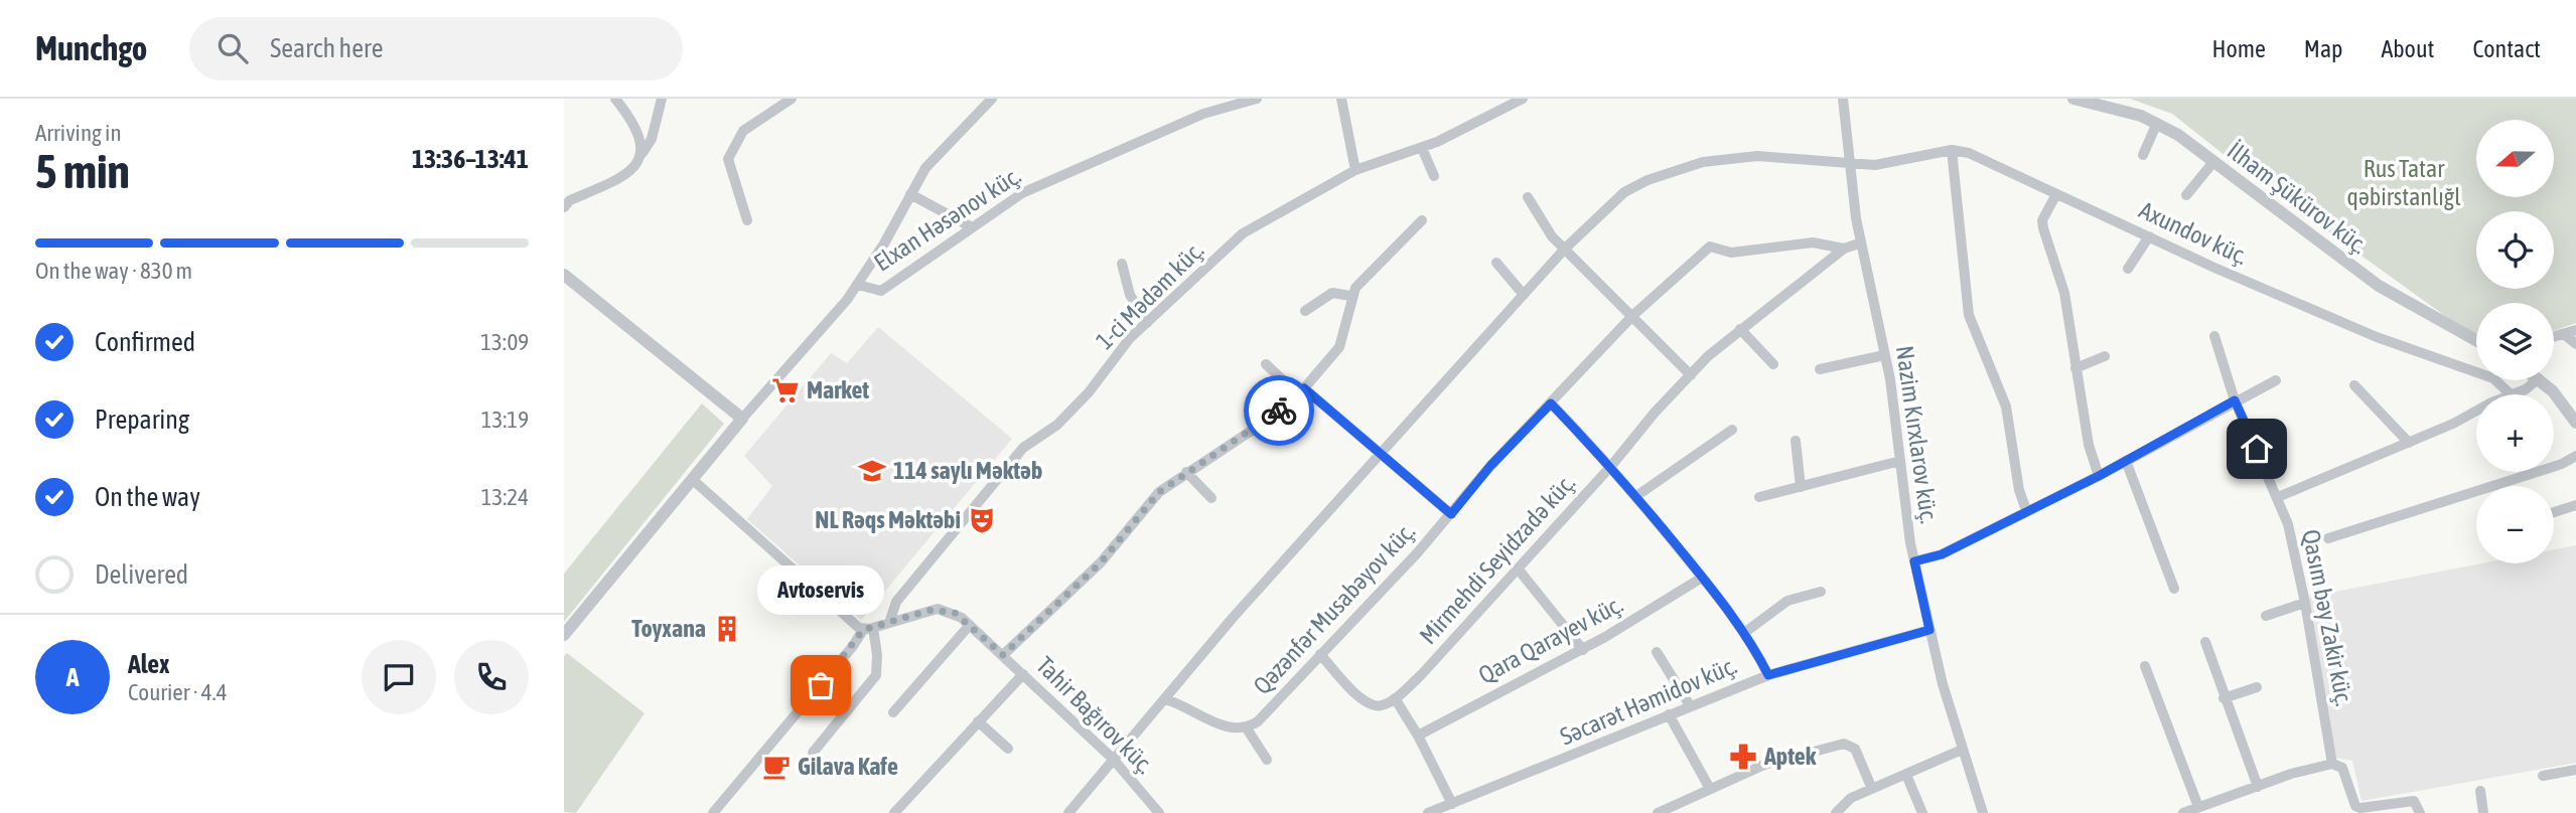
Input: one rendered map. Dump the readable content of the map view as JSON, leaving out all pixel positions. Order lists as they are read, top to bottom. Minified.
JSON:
{"streets":{"street":["İlham Şükürov küç.","Elxan Həsənov küç.","Axundov küç.","1-ci Mədəm küç.","Nazim Kırxlarov küç.","Mirmehdi Seyidzadə küç.","Qəzənfər Musabəyov küç.","Qasım bəy Zakir küç.","Qara Qarayev küç.","Səcarət Həmidov küç.","Tahir Bağırov küç."]},"crossings":[["Axundov küç.","Nazim Kırxlarov küç."],["Axundov küç.","Qəzənfər Musabəyov küç."],["Axundov küç.","Tahir Bağırov küç."],["1-ci Mədəm küç.","Tahir Bağırov küç."],["Nazim Kırxlarov küç.","Mirmehdi Seyidzadə küç."],["Nazim Kırxlarov küç.","Səcarət Həmidov küç."],["Mirmehdi Seyidzadə küç.","Qəzənfər Musabəyov küç."]],"parks":["Rus Tatar qəbirstanlığl"],"places":{"supermarket":["Market"],"school or university":["114 saylı Məktəb"],"theatre":["NL Rəqs Məktəbi"],"building":["Toyxana"],"other":["Avtoservis"],"pharmacy":["Aptek"],"cafe":["Gilava Kafe"]},"north":"left","page":{"header":"Munchgo","search":"Search here","nav":["Home","Map","About","Contact"],"heading":["5 min","Arriving in","13:36–13:41"],"panel":["Alex","Courier · 4.4"],"map_buttons":["+","−"],"bar":"On the way · 830 m","list":[["Confirmed","13:09"],["Preparing","13:19"],["On the way","13:24"],"Delivered"],"bubble":"Avtoservis","round":"A"}}
